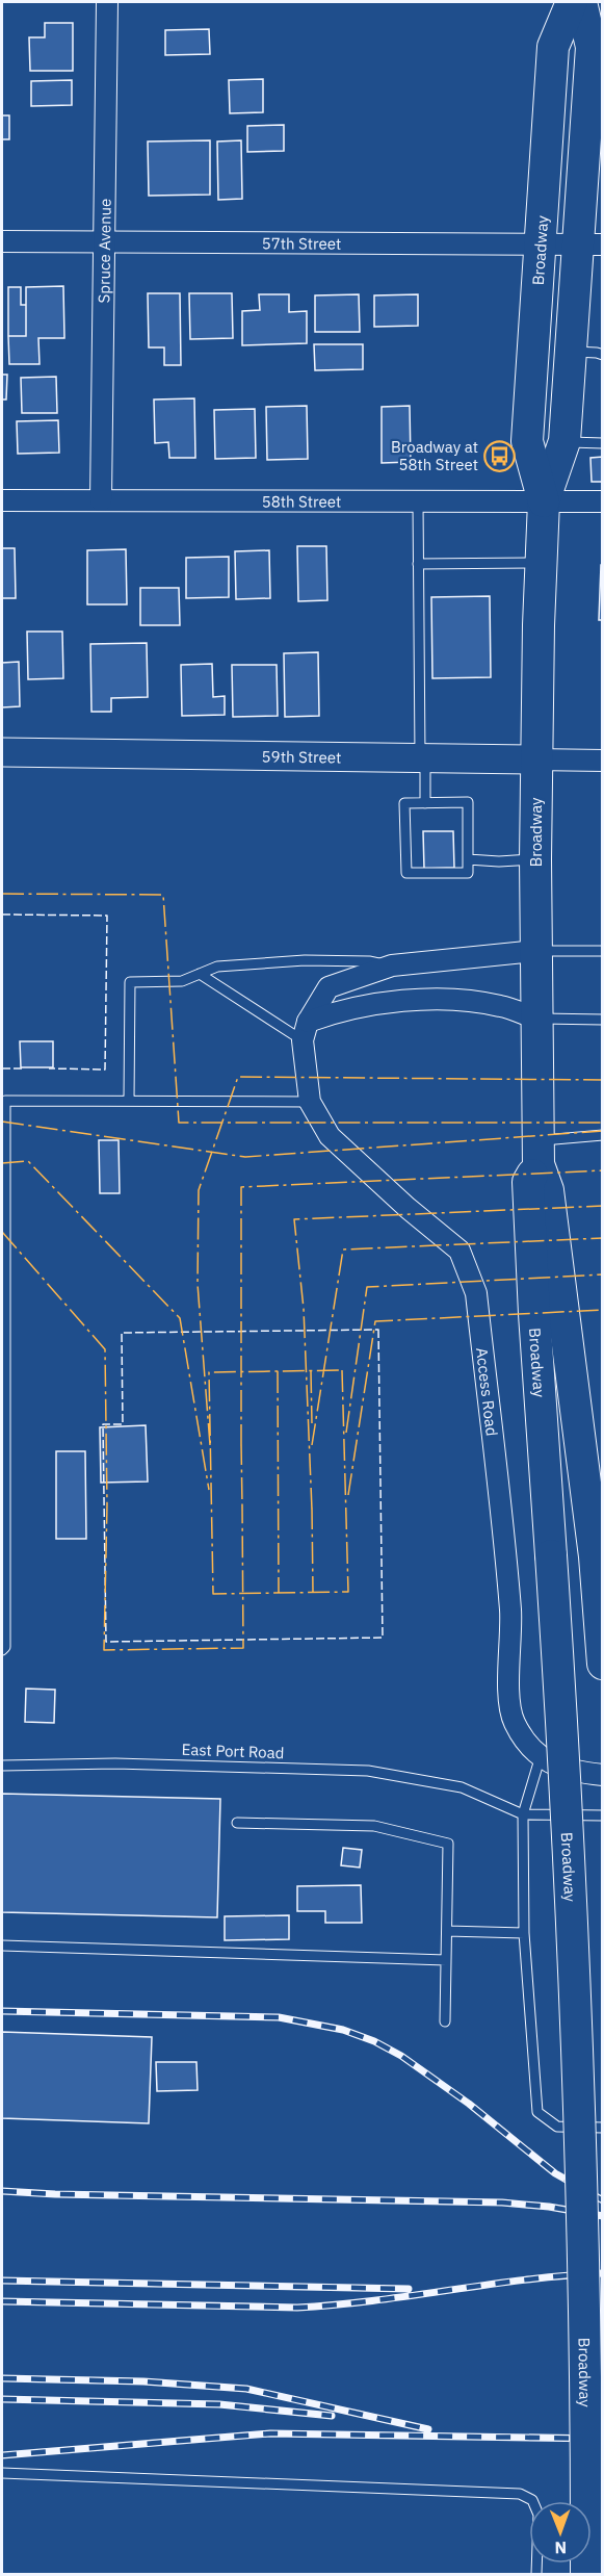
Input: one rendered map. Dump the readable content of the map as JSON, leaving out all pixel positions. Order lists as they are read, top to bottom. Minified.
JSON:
{"streets":{"main road":["Broadway"],"street":["57th Street","Spruce Avenue","58th Street","59th Street","Access Road"],"lane":["East Port Road"]},"crossings":[["57th Street","Spruce Avenue"],["57th Street","Broadway"],["Spruce Avenue","58th Street"],["Broadway","58th Street"],["Broadway","59th Street"]],"places":{"bus stop":["Broadway at 58th Street"]},"north":"bottom"}
